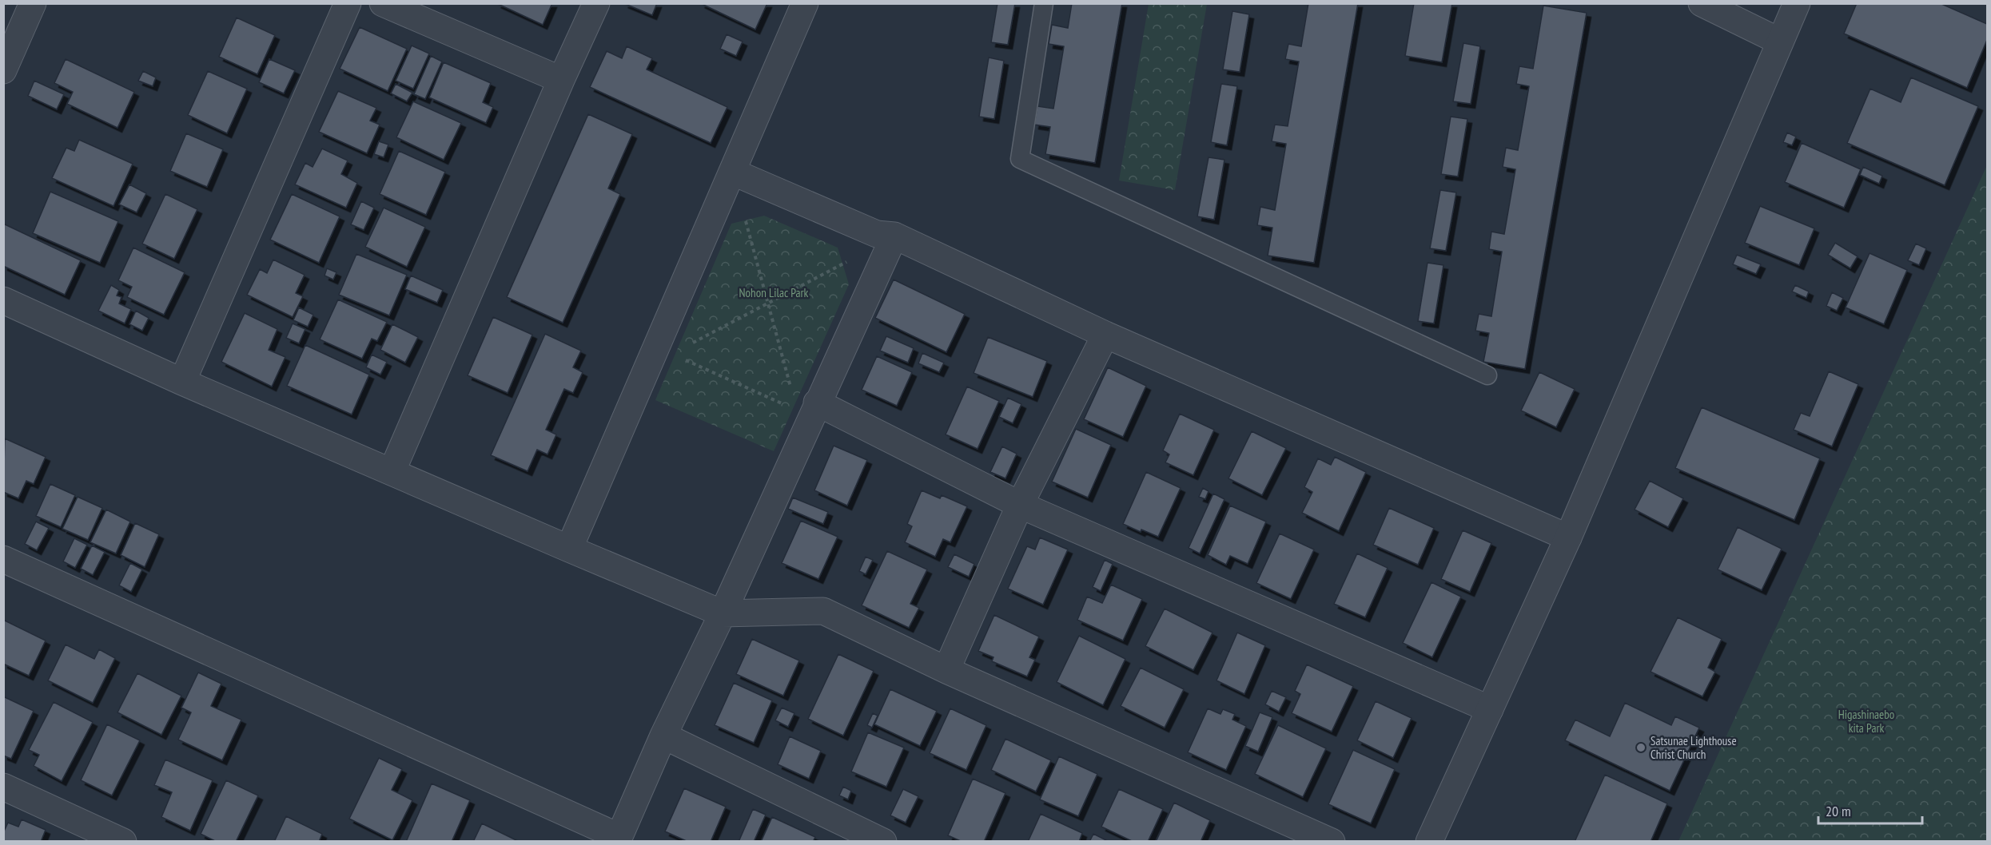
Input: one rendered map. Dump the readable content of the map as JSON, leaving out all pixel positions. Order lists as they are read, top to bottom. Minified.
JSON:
{"parks":["Nohon Lilac Park","Higashinaebo kita Park"],"places":["Satsunae Lighthouse Christ Church"],"scale_bar":"20 m"}
